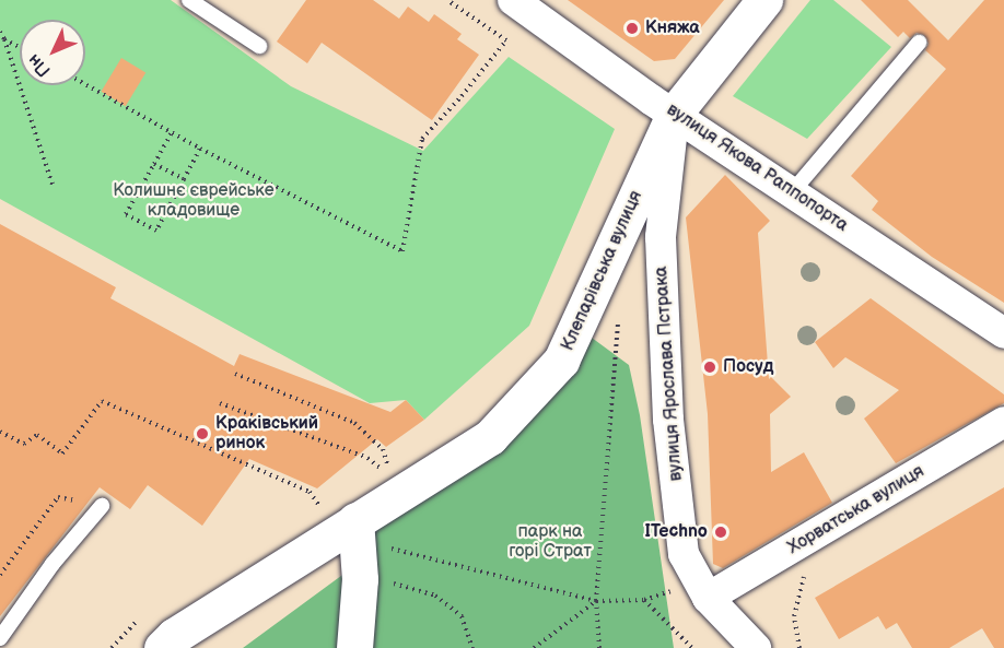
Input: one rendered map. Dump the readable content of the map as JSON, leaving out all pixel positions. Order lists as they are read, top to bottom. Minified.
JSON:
{"streets":{"main road":["Клепарівська вулиця"],"street":["вулиця Якова Раппопорта","вулиця Ярослава Пстрака","Хорватська вулиця"]},"crossings":[["вулиця Якова Раппопорта","Клепарівська вулиця"],["вулиця Якова Раппопорта","вулиця Ярослава Пстрака"],["Клепарівська вулиця","вулиця Ярослава Пстрака"],["вулиця Ярослава Пстрака","Хорватська вулиця"]],"parks":["Колишнє єврейське кладовище","парк на горі Страт"],"places":["Княжа","Посуд","Краківський ринок","ITechno"],"north":"bottom left"}
